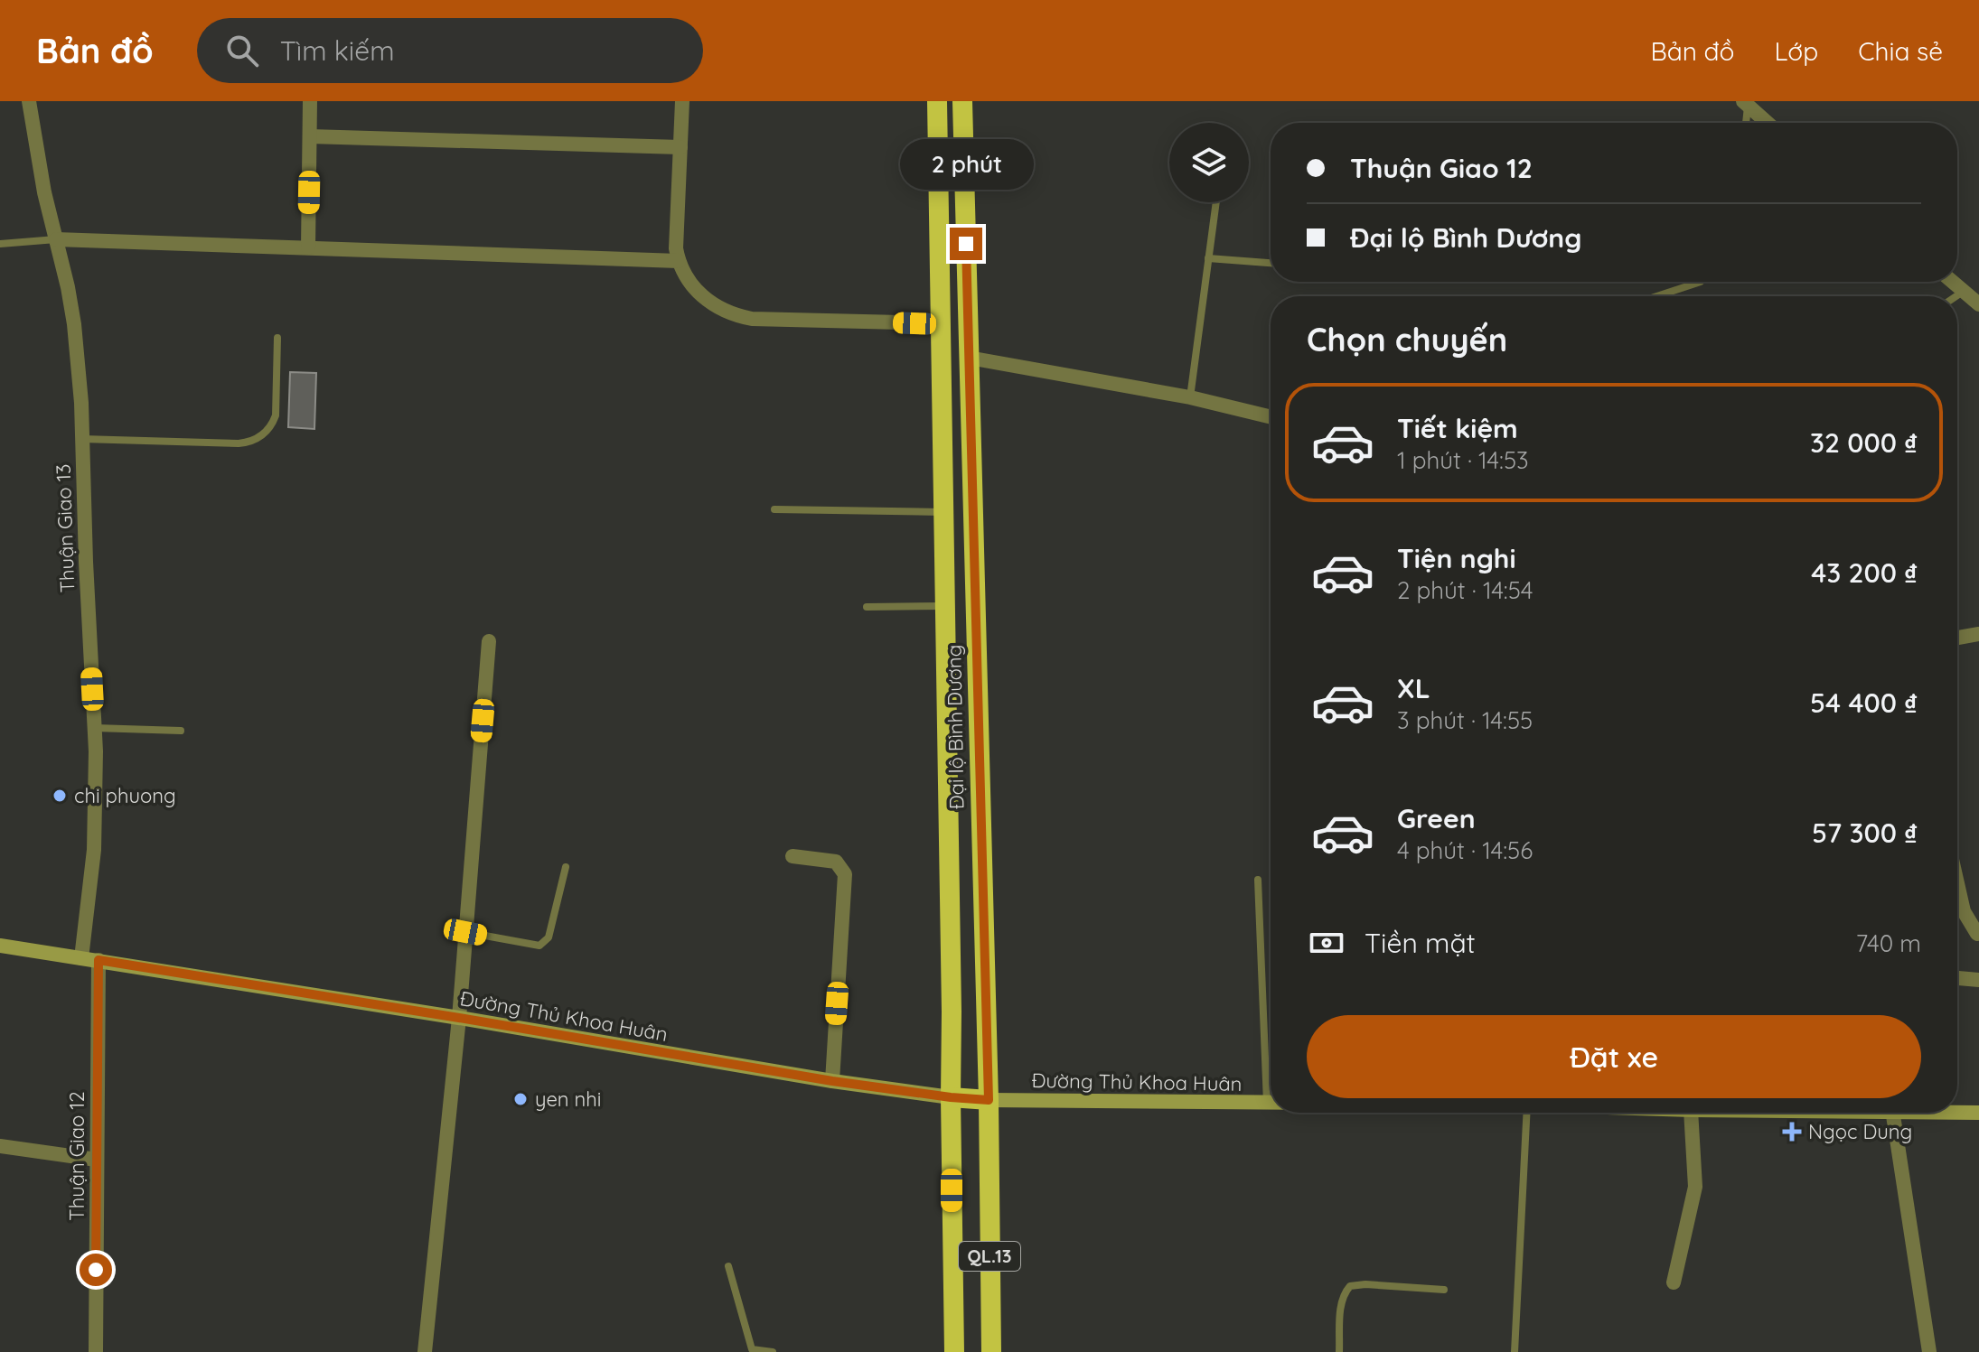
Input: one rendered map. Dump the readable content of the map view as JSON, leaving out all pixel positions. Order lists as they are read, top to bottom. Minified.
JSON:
{"streets":{"highway":["Đại lộ Bình Dương","QL.13"],"main road":["Đường Thủ Khoa Huân"],"street":["Thuận Giao 13","Thuận Giao 12"]},"crossings":[["Thuận Giao 13","Đường Thủ Khoa Huân"],["Đại lộ Bình Dương","Đường Thủ Khoa Huân"],["Đường Thủ Khoa Huân","Thuận Giao 12"]],"places":{"other":["chi phuong","yen nhi"],"health":["Ngọc Dung"]},"page":{"header":"Bản đồ","search":"Tìm kiếm","nav":["Bản đồ","Lớp","Chia sẻ"],"banner":["Thuận Giao 12","Đại lộ Bình Dương"],"bubble":"2 phút","heading":"Chọn chuyến","list":[{"name":"Tiết kiệm","note":"1 phút · 14:53","value":"32 000 ₫"},{"name":"Tiện nghi","note":"2 phút · 14:54","value":"43 200 ₫"},{"name":"XL","note":"3 phút · 14:55","value":"54 400 ₫"},{"name":"Green","note":"4 phút · 14:56","value":"57 300 ₫"}],"pay":["Tiền mặt","740 m"],"buttons":"Đặt xe"}}
